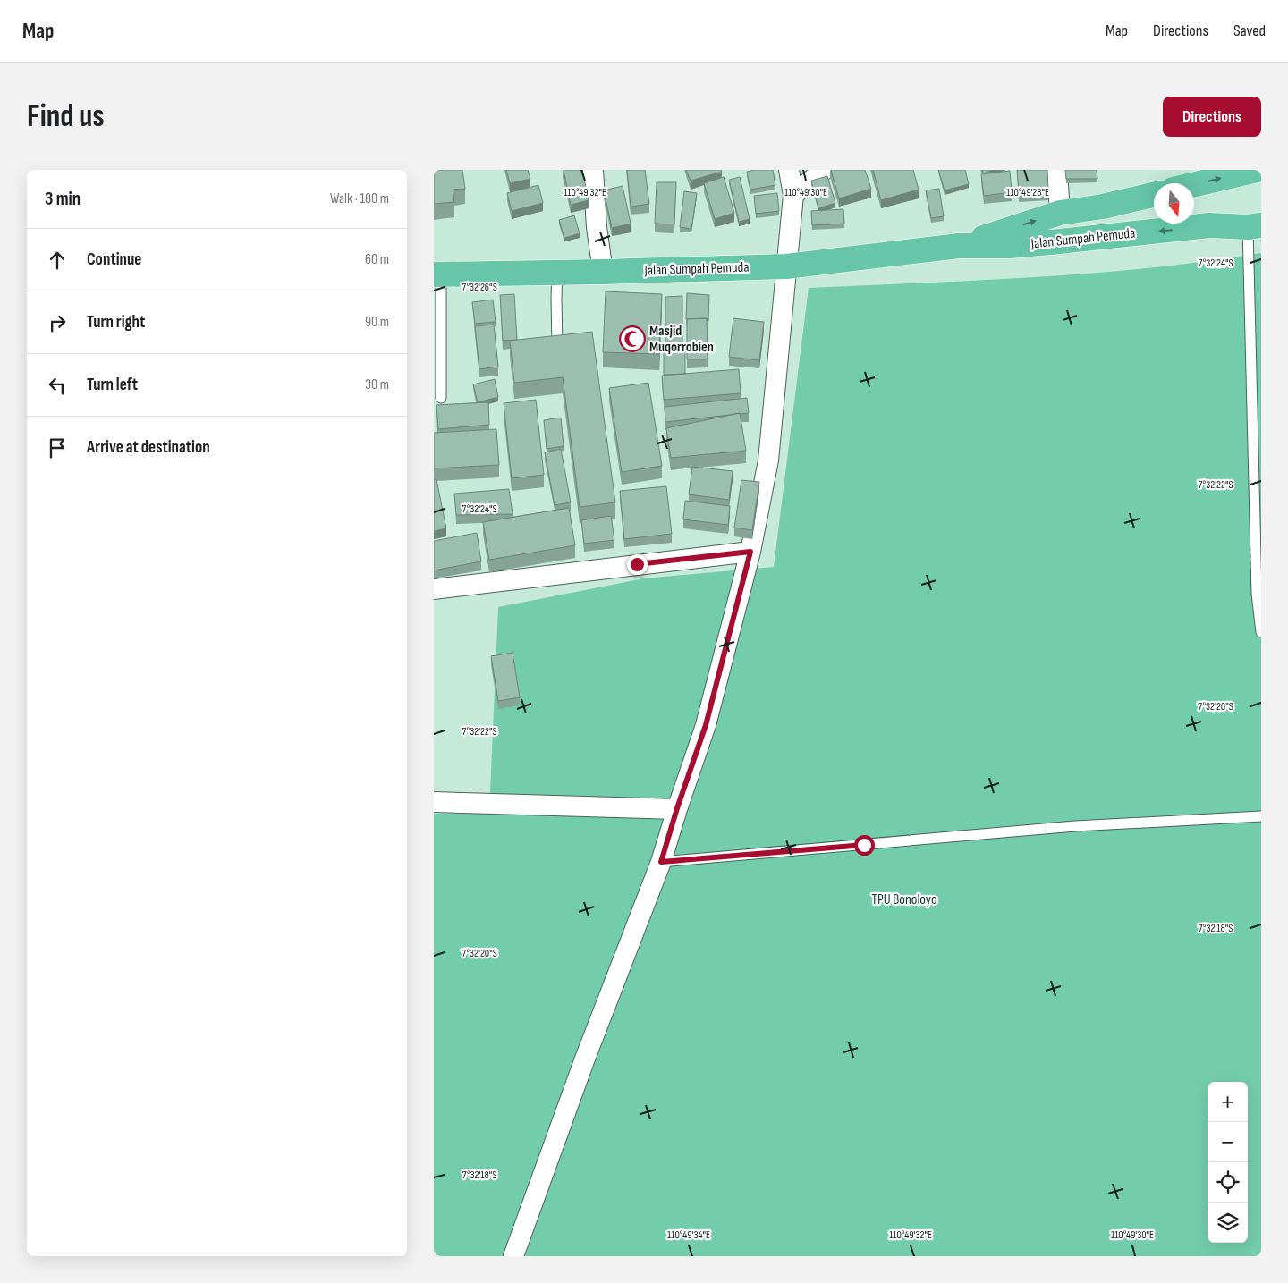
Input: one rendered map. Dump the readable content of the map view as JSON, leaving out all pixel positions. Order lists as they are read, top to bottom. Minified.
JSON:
{"streets":{"highway":["Jalan Sumpah Pemuda"]},"parks":["TPU Bonoloyo"],"places":{"mosque":["Masjid Muqorrobien"]},"north":"bottom","page":{"header":"Map","nav":["Map","Directions","Saved"],"buttons":"Directions","title":"Find us","heading":["3 min","Walk · 180 m"],"list":[["Continue","60 m"],["Turn right","90 m"],["Turn left","30 m"],"Arrive at destination"],"map_buttons":["+","−"]},"coordinates":["110°49'32\"E","110°49'30\"E","110°49'28\"E","7°32'24\"S","7°32'26\"S","7°32'22\"S","7°32'20\"S","7°32'18\"S","110°49'34\"E"]}
